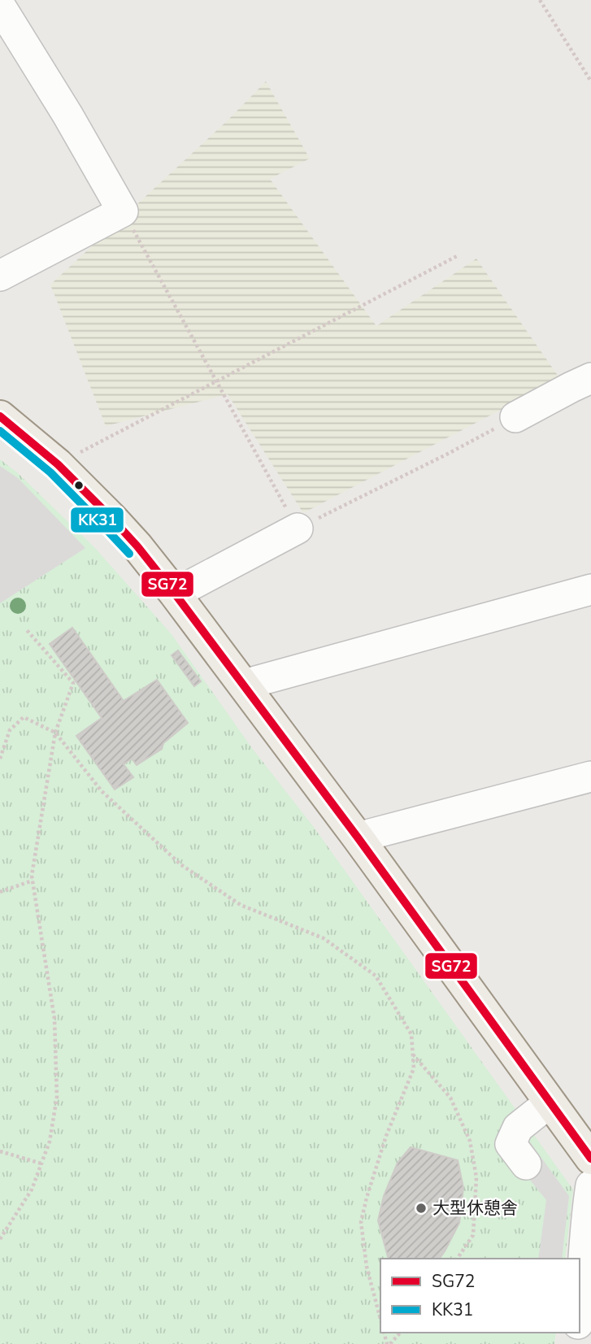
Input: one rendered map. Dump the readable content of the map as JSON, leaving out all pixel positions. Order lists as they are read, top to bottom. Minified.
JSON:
{"places":["大型休憩舎"],"lines":["transit line SG72","transit line KK31"],"legend":["SG72","KK31"]}
